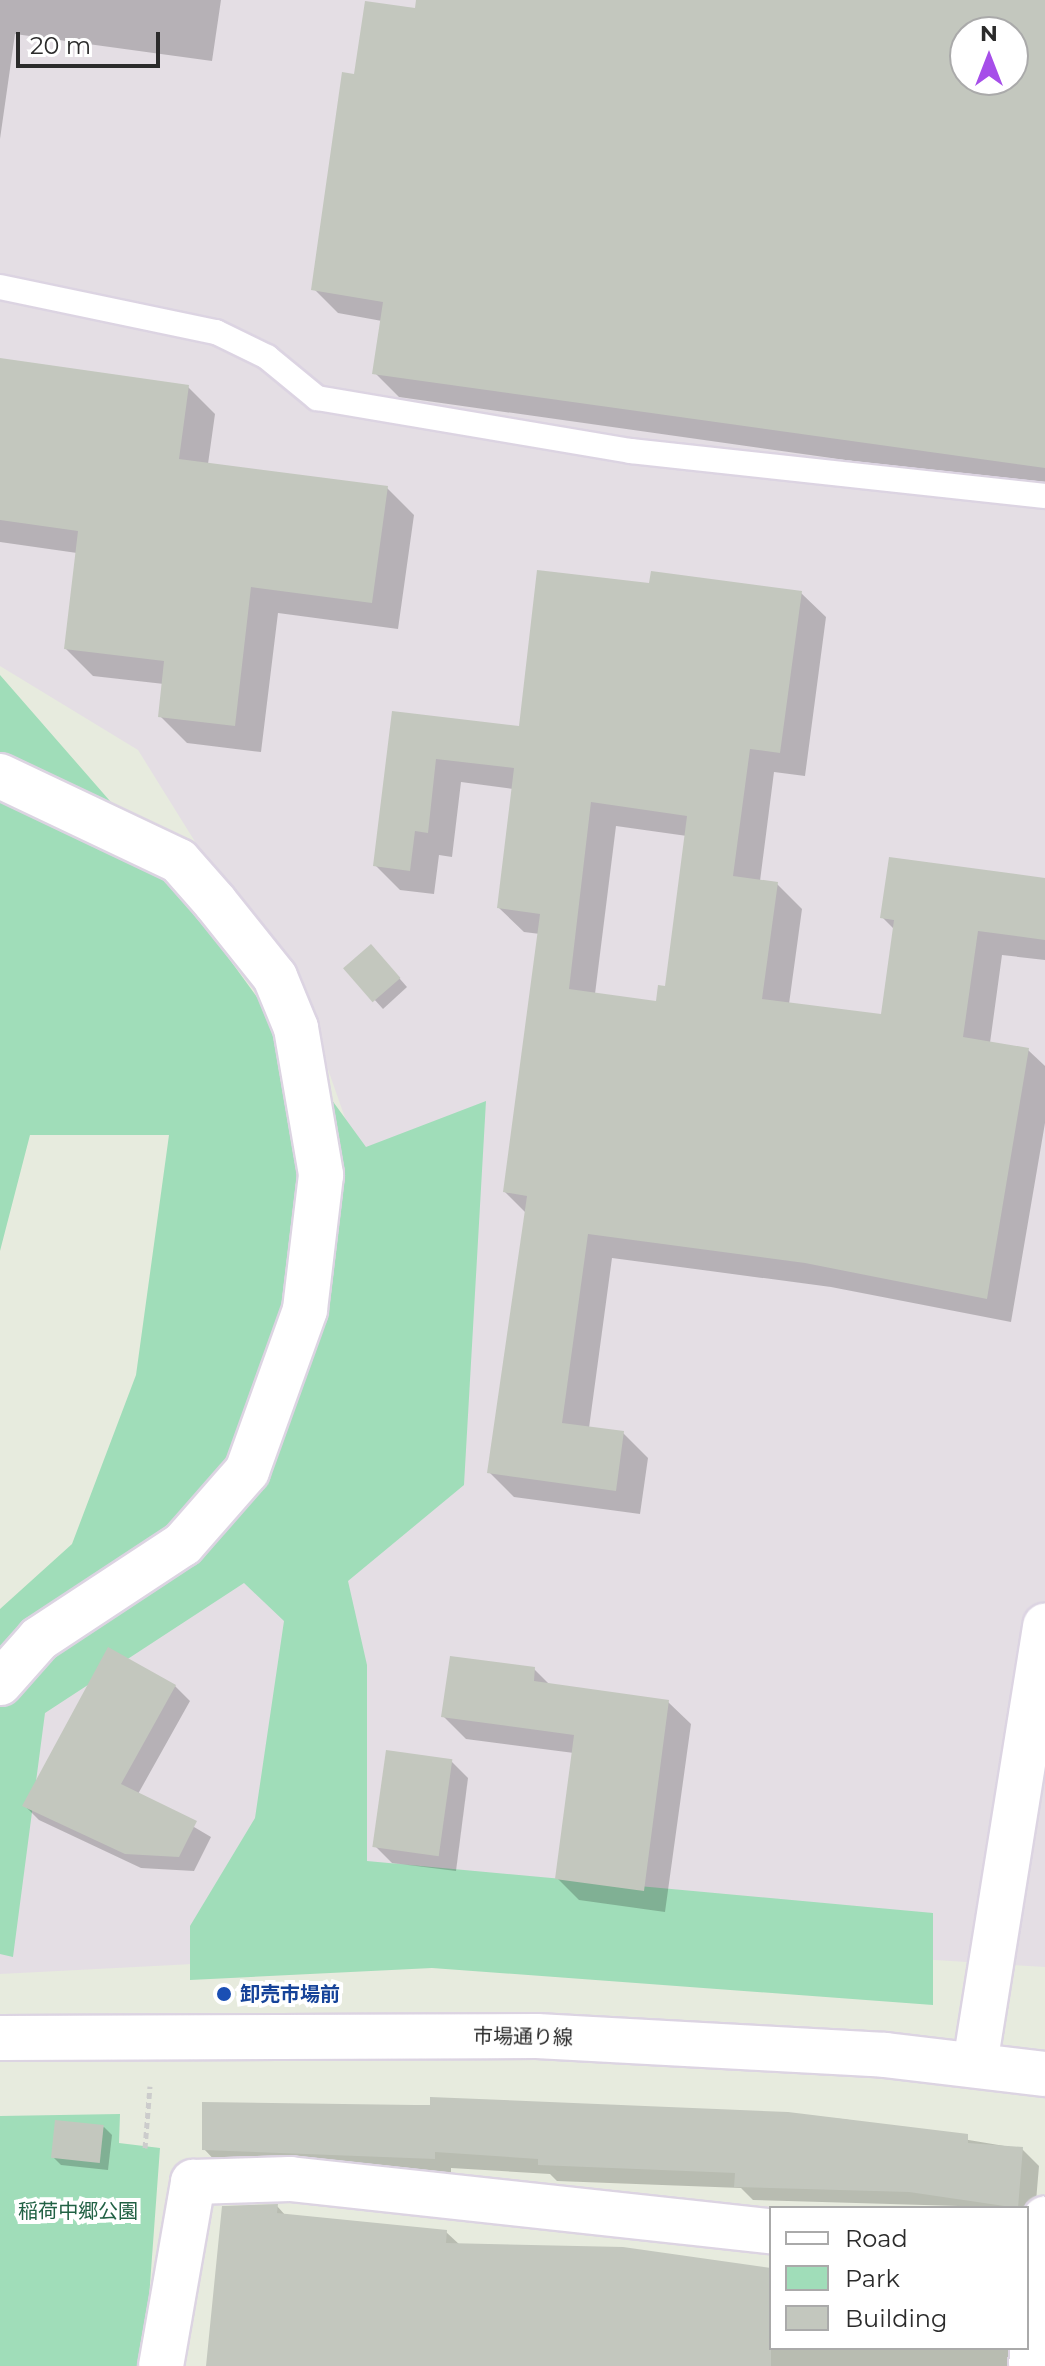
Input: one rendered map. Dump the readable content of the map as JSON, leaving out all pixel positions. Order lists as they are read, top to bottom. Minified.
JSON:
{"streets":{"street":["市場通り線"]},"parks":["稲荷中郷公園"],"places":["卸売市場前"],"legend":["Road","Park","Building"],"scale_bar":"20 m","north":"top"}
